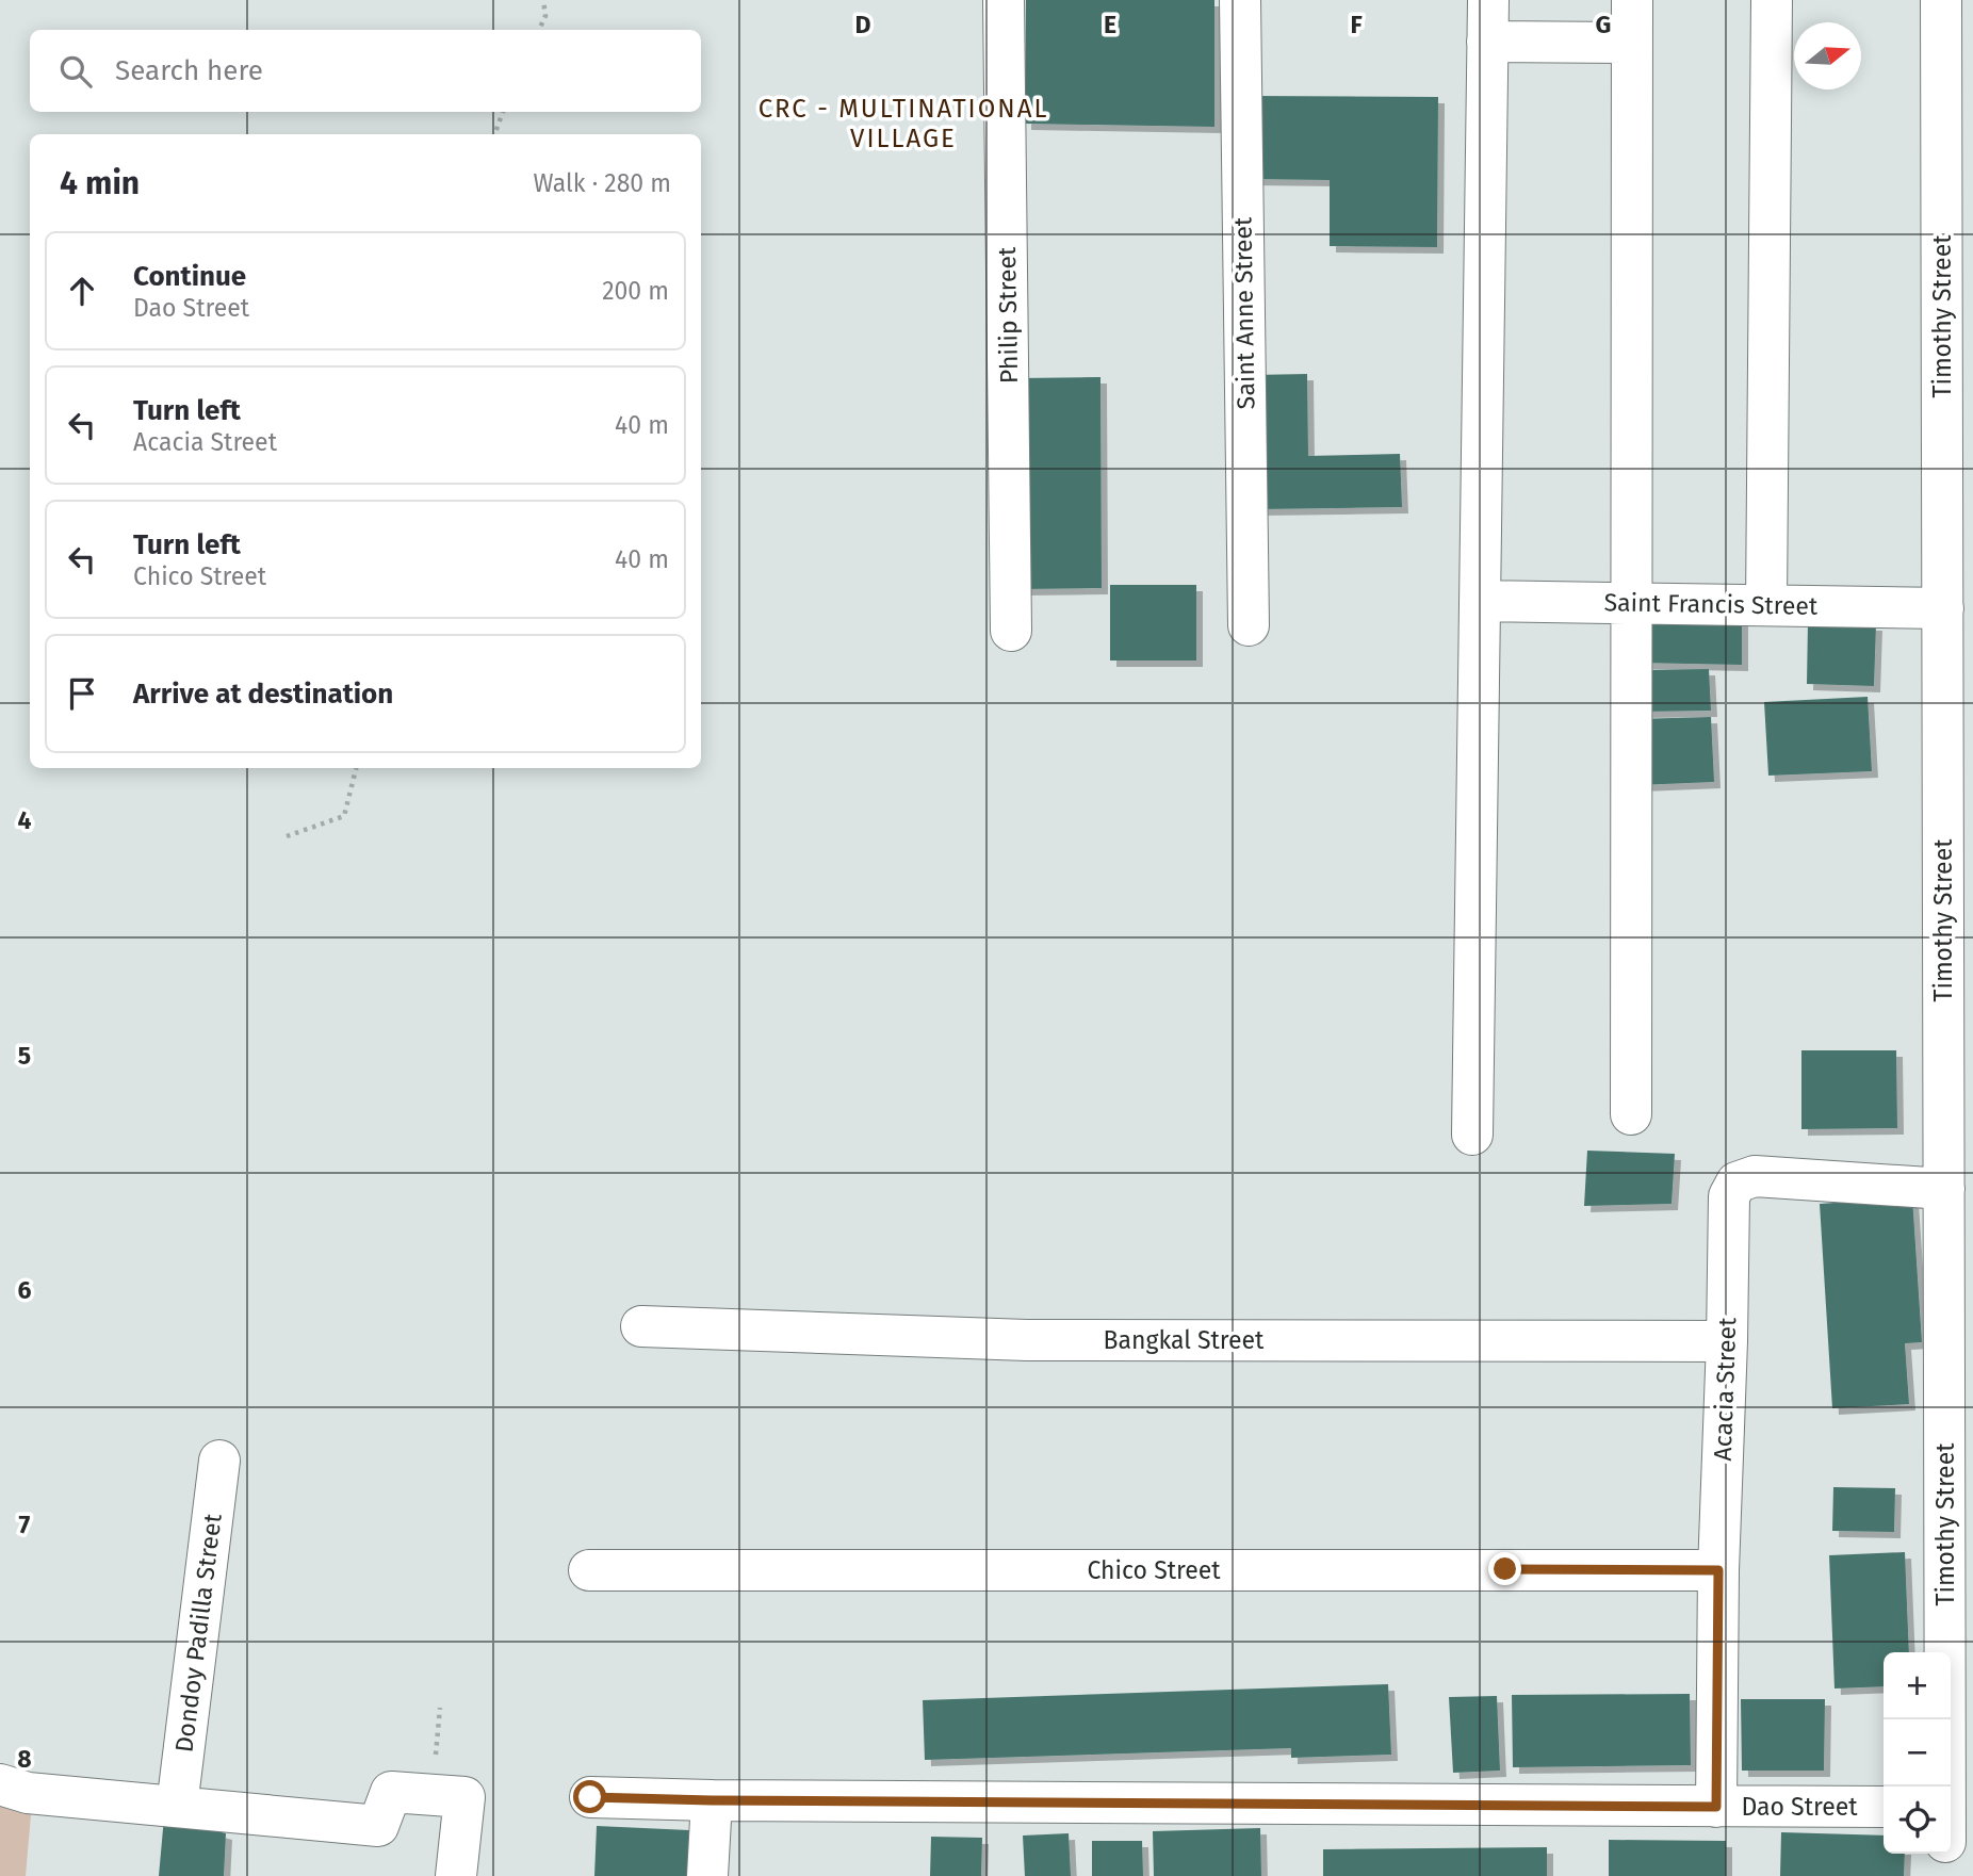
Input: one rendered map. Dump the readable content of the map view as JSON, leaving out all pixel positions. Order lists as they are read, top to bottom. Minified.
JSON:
{"streets":{"street":["Saint Anne Street","Philip Street","Timothy Street","Saint Francis Street","Bangkal Street","Acacia Street","Chico Street","Dondoy Padilla Street","Dao Street"]},"crossings":[["Timothy Street","Saint Francis Street"],["Timothy Street","Acacia Street"],["Bangkal Street","Acacia Street"],["Acacia Street","Chico Street"],["Acacia Street","Dao Street"]],"districts":["CRC - MULTINATIONAL VILLAGE"],"north":"right","page":{"search":"Search here","heading":["4 min","Walk · 280 m"],"list":[["Continue","Dao Street","200 m"],["Turn left","Acacia Street","40 m"],["Turn left","Chico Street","40 m"],"Arrive at destination"],"map_buttons":["+","−"]},"grid":{"columns":["D","E","F","G"],"rows":["4","5","6","7","8"]}}
